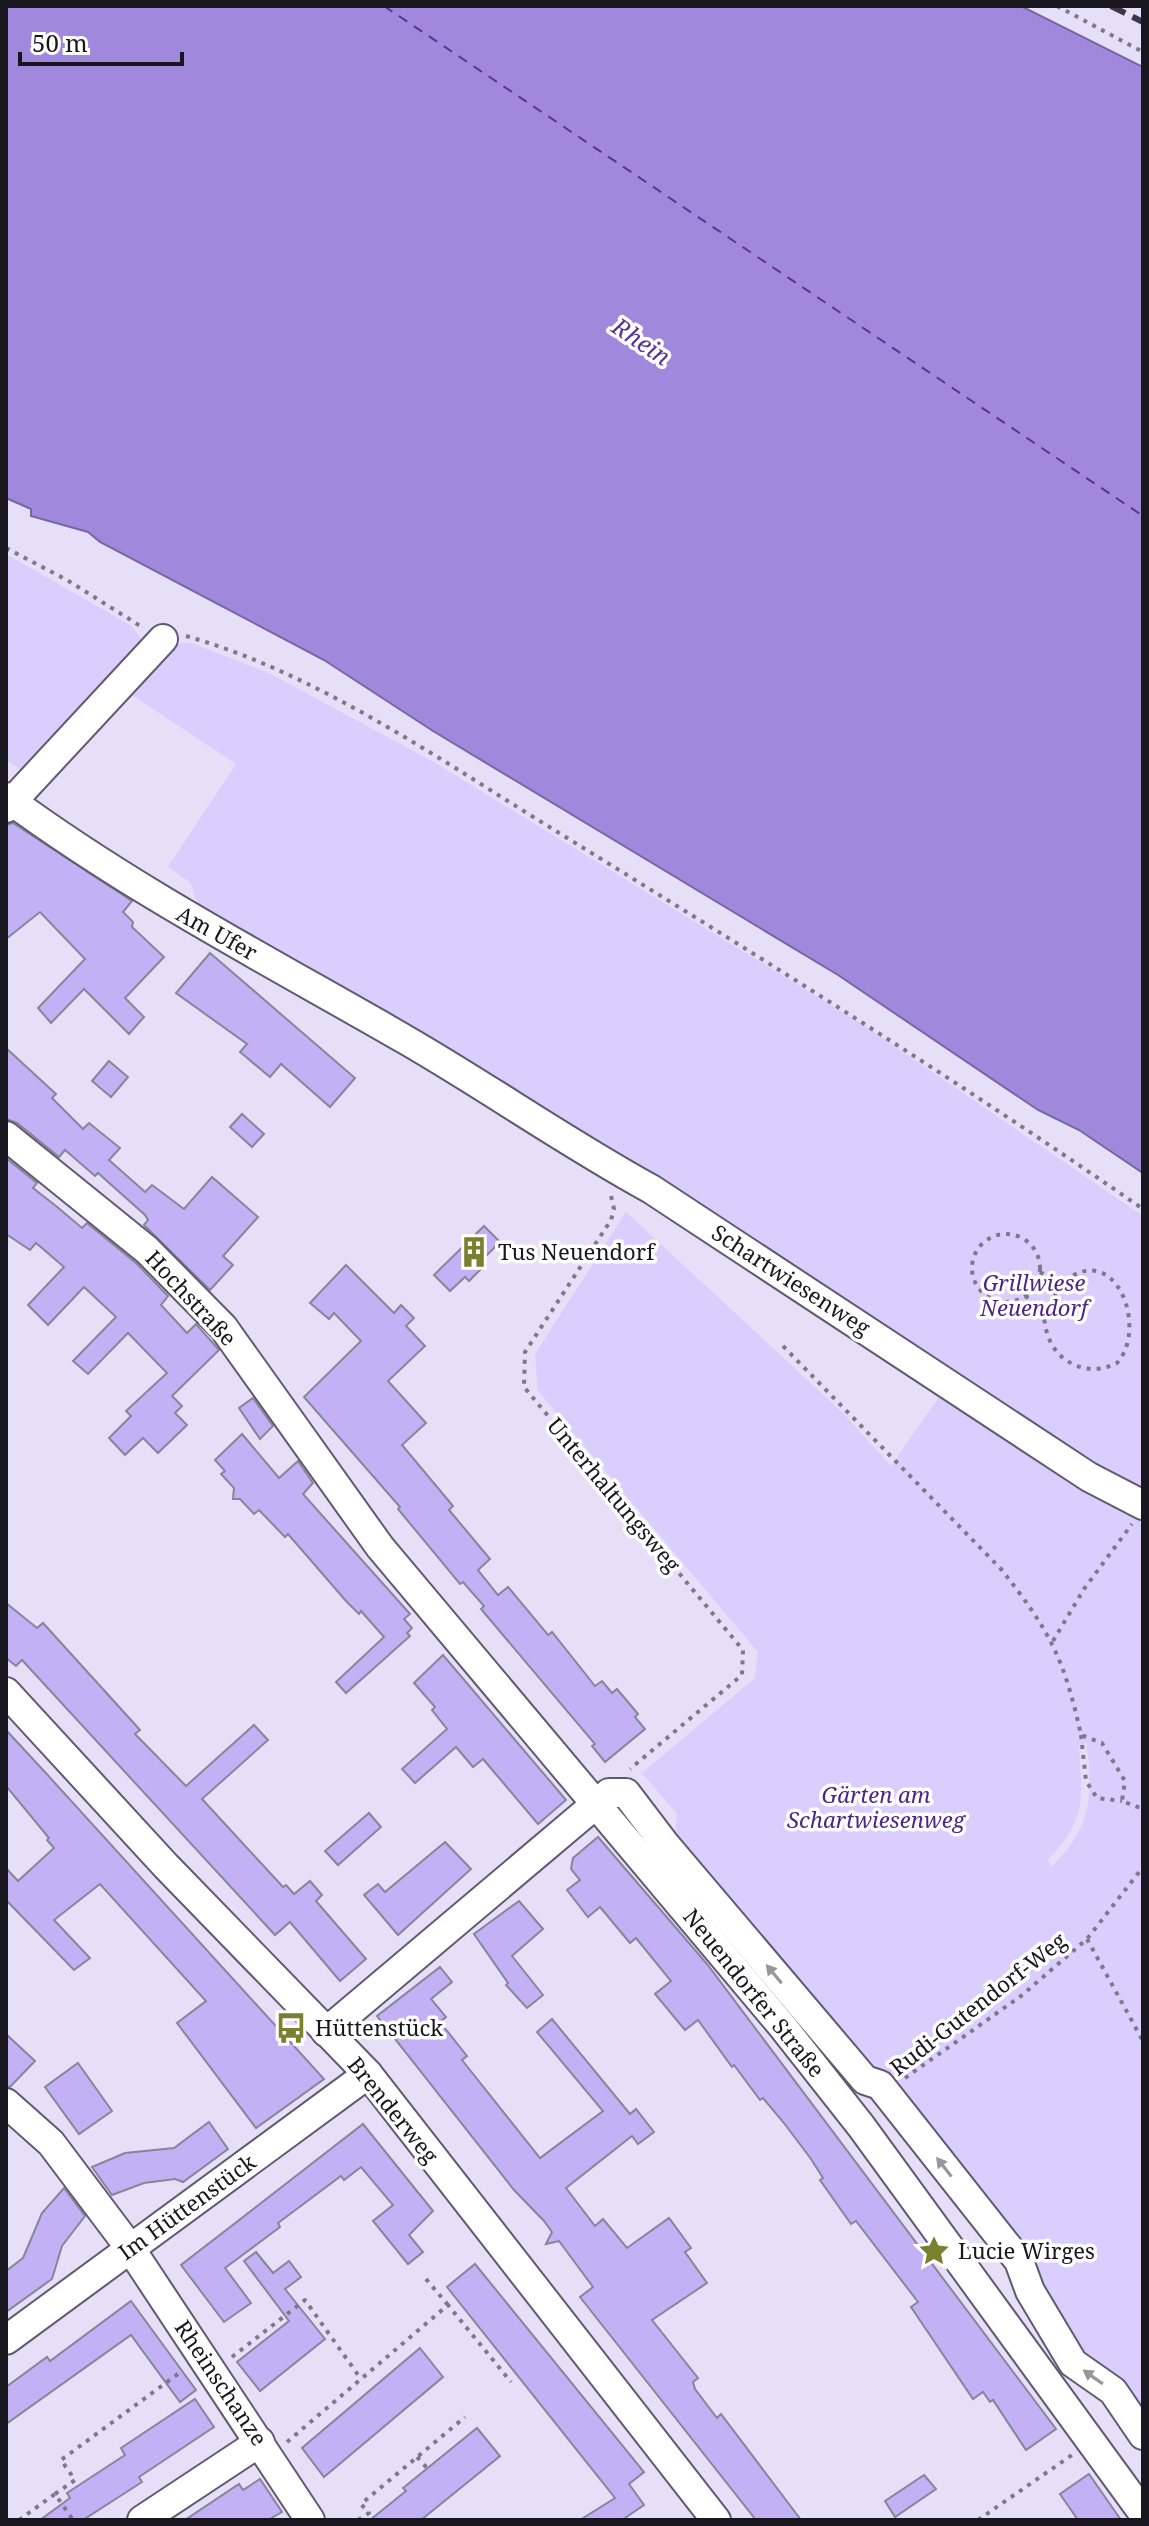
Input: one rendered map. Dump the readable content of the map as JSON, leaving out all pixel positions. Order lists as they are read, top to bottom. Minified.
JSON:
{"streets":{"street":["Am Ufer","Schartwiesenweg","Hochstraße","Neuendorfer Straße","Brenderweg","Im Hüttenstück","Rheinschanze"],"path":["Unterhaltungsweg","Rudi-Gutendorf-Weg"]},"crossings":[["Am Ufer","Schartwiesenweg"],["Schartwiesenweg","Unterhaltungsweg"],["Hochstraße","Neuendorfer Straße"],["Unterhaltungsweg","Neuendorfer Straße"],["Brenderweg","Im Hüttenstück"],["Im Hüttenstück","Rheinschanze"]],"water":["Rhein"],"parks":["Grillwiese Neuendorf","Gärten am Schartwiesenweg"],"places":{"building":["Tus Neuendorf"],"bus stop":["Hüttenstück"],"place":["Lucie Wirges"]},"scale_bar":"50 m"}
